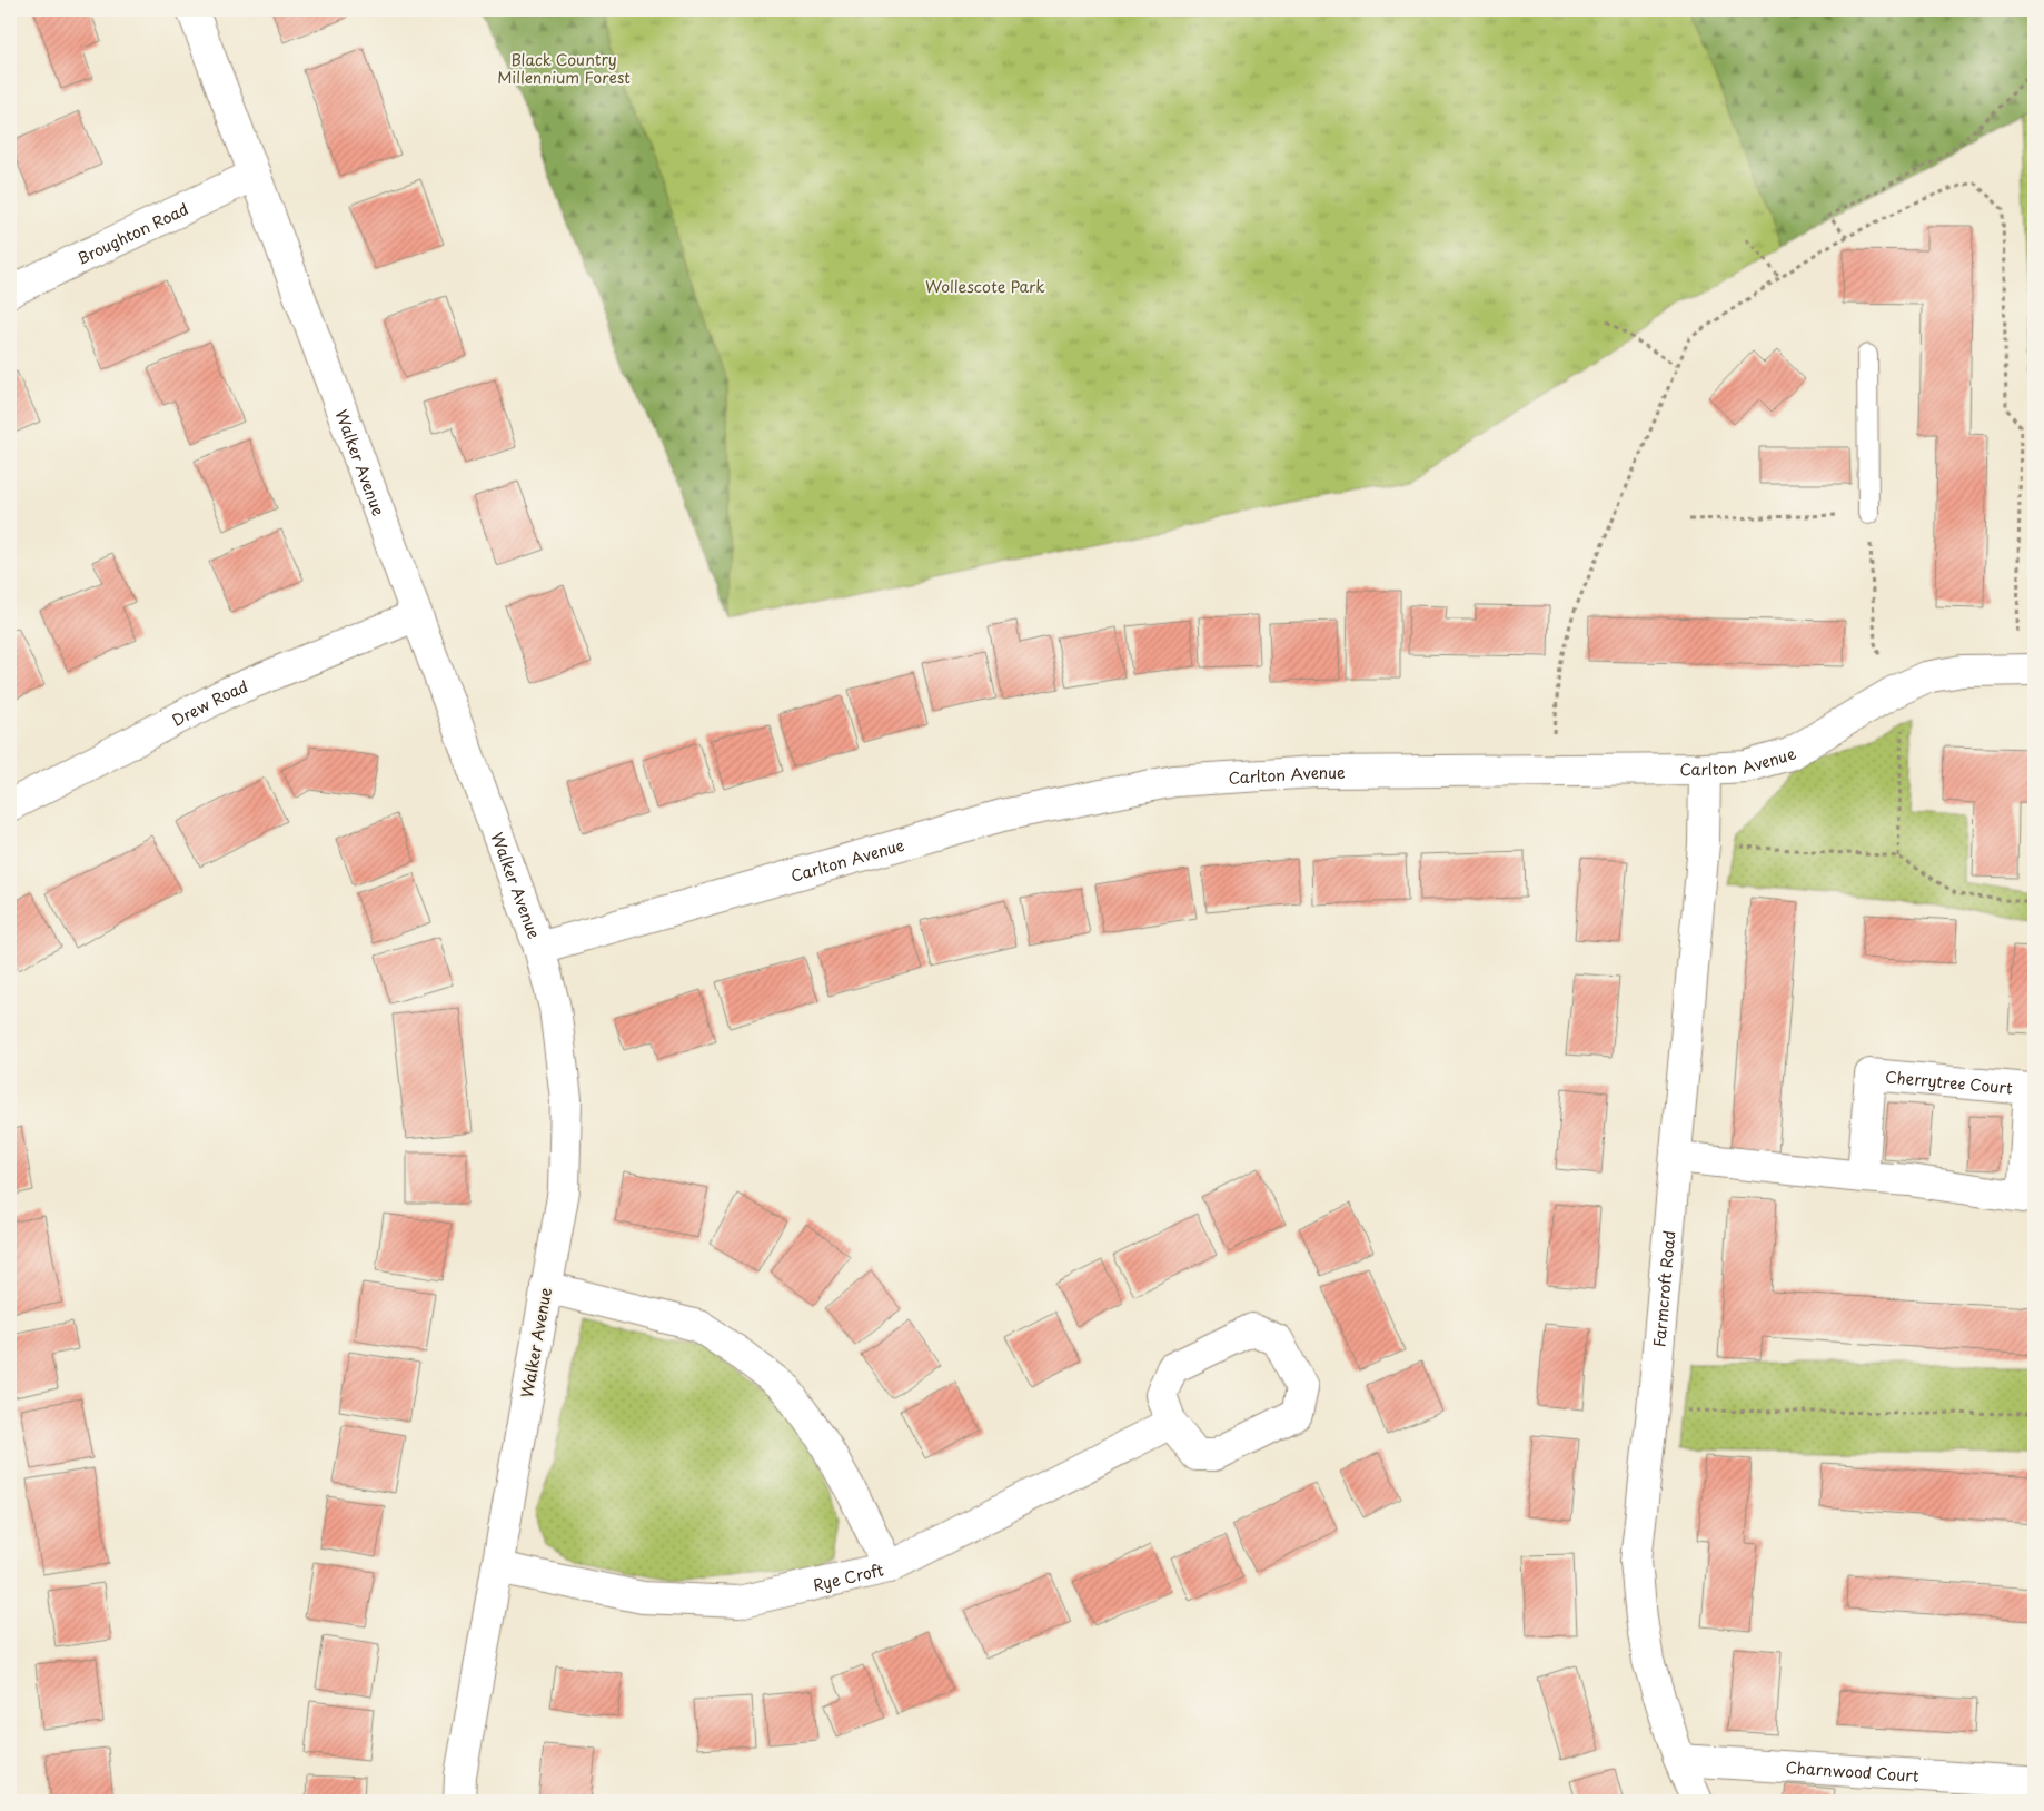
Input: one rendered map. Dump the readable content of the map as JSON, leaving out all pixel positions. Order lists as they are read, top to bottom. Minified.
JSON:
{"streets":{"street":["Broughton Road","Walker Avenue","Drew Road","Carlton Avenue","Cherrytree Court","Farmcroft Road","Rye Croft","Charnwood Court"]},"crossings":[["Broughton Road","Walker Avenue"],["Walker Avenue","Drew Road"],["Walker Avenue","Carlton Avenue"],["Walker Avenue","Rye Croft"],["Carlton Avenue","Farmcroft Road"],["Cherrytree Court","Farmcroft Road"],["Farmcroft Road","Charnwood Court"]],"parks":["Black Country Millennium Forest","Wollescote Park"]}
